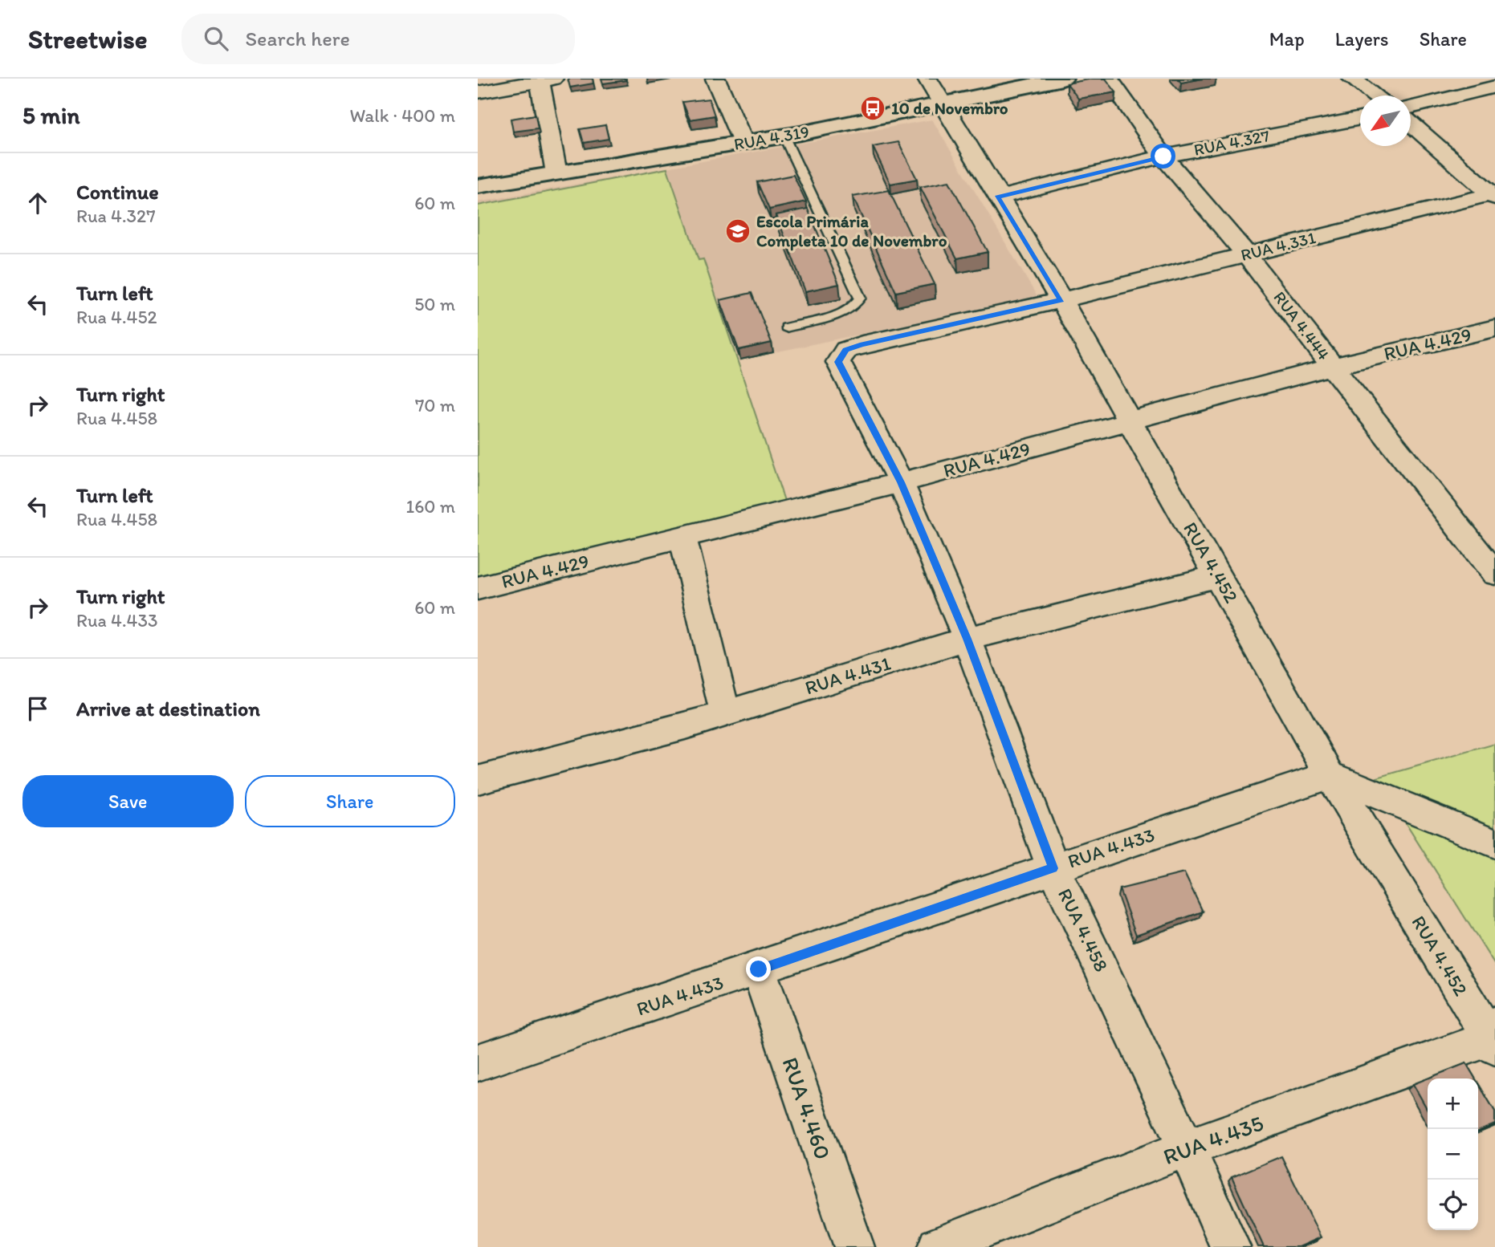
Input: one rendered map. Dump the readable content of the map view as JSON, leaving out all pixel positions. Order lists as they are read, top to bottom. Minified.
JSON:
{"streets":{"street":["RUA 4.319","RUA 4.327","RUA 4.331","RUA 4.444","RUA 4.429","RUA 4.452","RUA 4.431","RUA 4.433","RUA 4.458","RUA 4.460","RUA 4.435"]},"crossings":[["RUA 4.319","RUA 4.452"],["RUA 4.327","RUA 4.444"],["RUA 4.327","RUA 4.452"],["RUA 4.331","RUA 4.444"],["RUA 4.331","RUA 4.452"],["RUA 4.331","RUA 4.458"],["RUA 4.444","RUA 4.429"],["RUA 4.429","RUA 4.452"],["RUA 4.429","RUA 4.458"],["RUA 4.452","RUA 4.431"],["RUA 4.452","RUA 4.433"],["RUA 4.452","RUA 4.458"],["RUA 4.452","RUA 4.435"],["RUA 4.431","RUA 4.458"],["RUA 4.433","RUA 4.458"],["RUA 4.433","RUA 4.460"],["RUA 4.458","RUA 4.435"]],"places":{"bus stop":["10 de Novembro"],"school or university":["Escola Primária Completa 10 de Novembro"]},"north":"bottom left","page":{"header":"Streetwise","search":"Search here","nav":["Map","Layers","Share"],"heading":["5 min","Walk · 400 m"],"list":[["Continue","Rua 4.327","60 m"],["Turn left","Rua 4.452","50 m"],["Turn right","Rua 4.458","70 m"],["Turn left","Rua 4.458","160 m"],["Turn right","Rua 4.433","60 m"],"Arrive at destination"],"buttons":["Save","Share"],"map_buttons":["+","−"]}}
